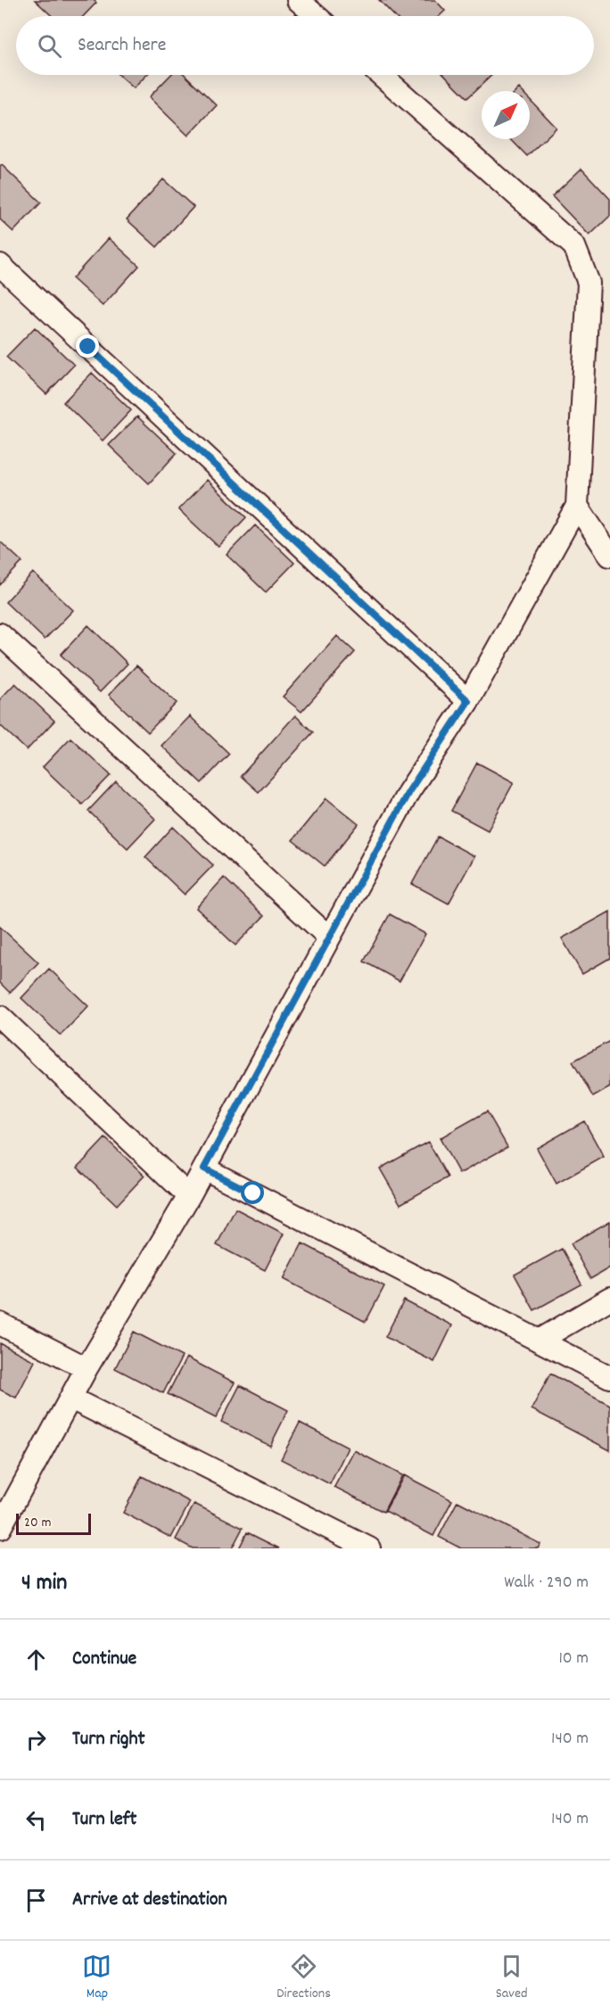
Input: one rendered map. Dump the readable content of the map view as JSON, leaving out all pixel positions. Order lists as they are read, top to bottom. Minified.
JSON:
{"scale_bar":"20 m","north":"top right","page":{"search":"Search here","scale":"20 m","heading":["4 min","Walk · 290 m"],"list":[["Continue","10 m"],["Turn right","140 m"],["Turn left","140 m"],"Arrive at destination"],"nav":["Map","Directions","Saved"]}}
